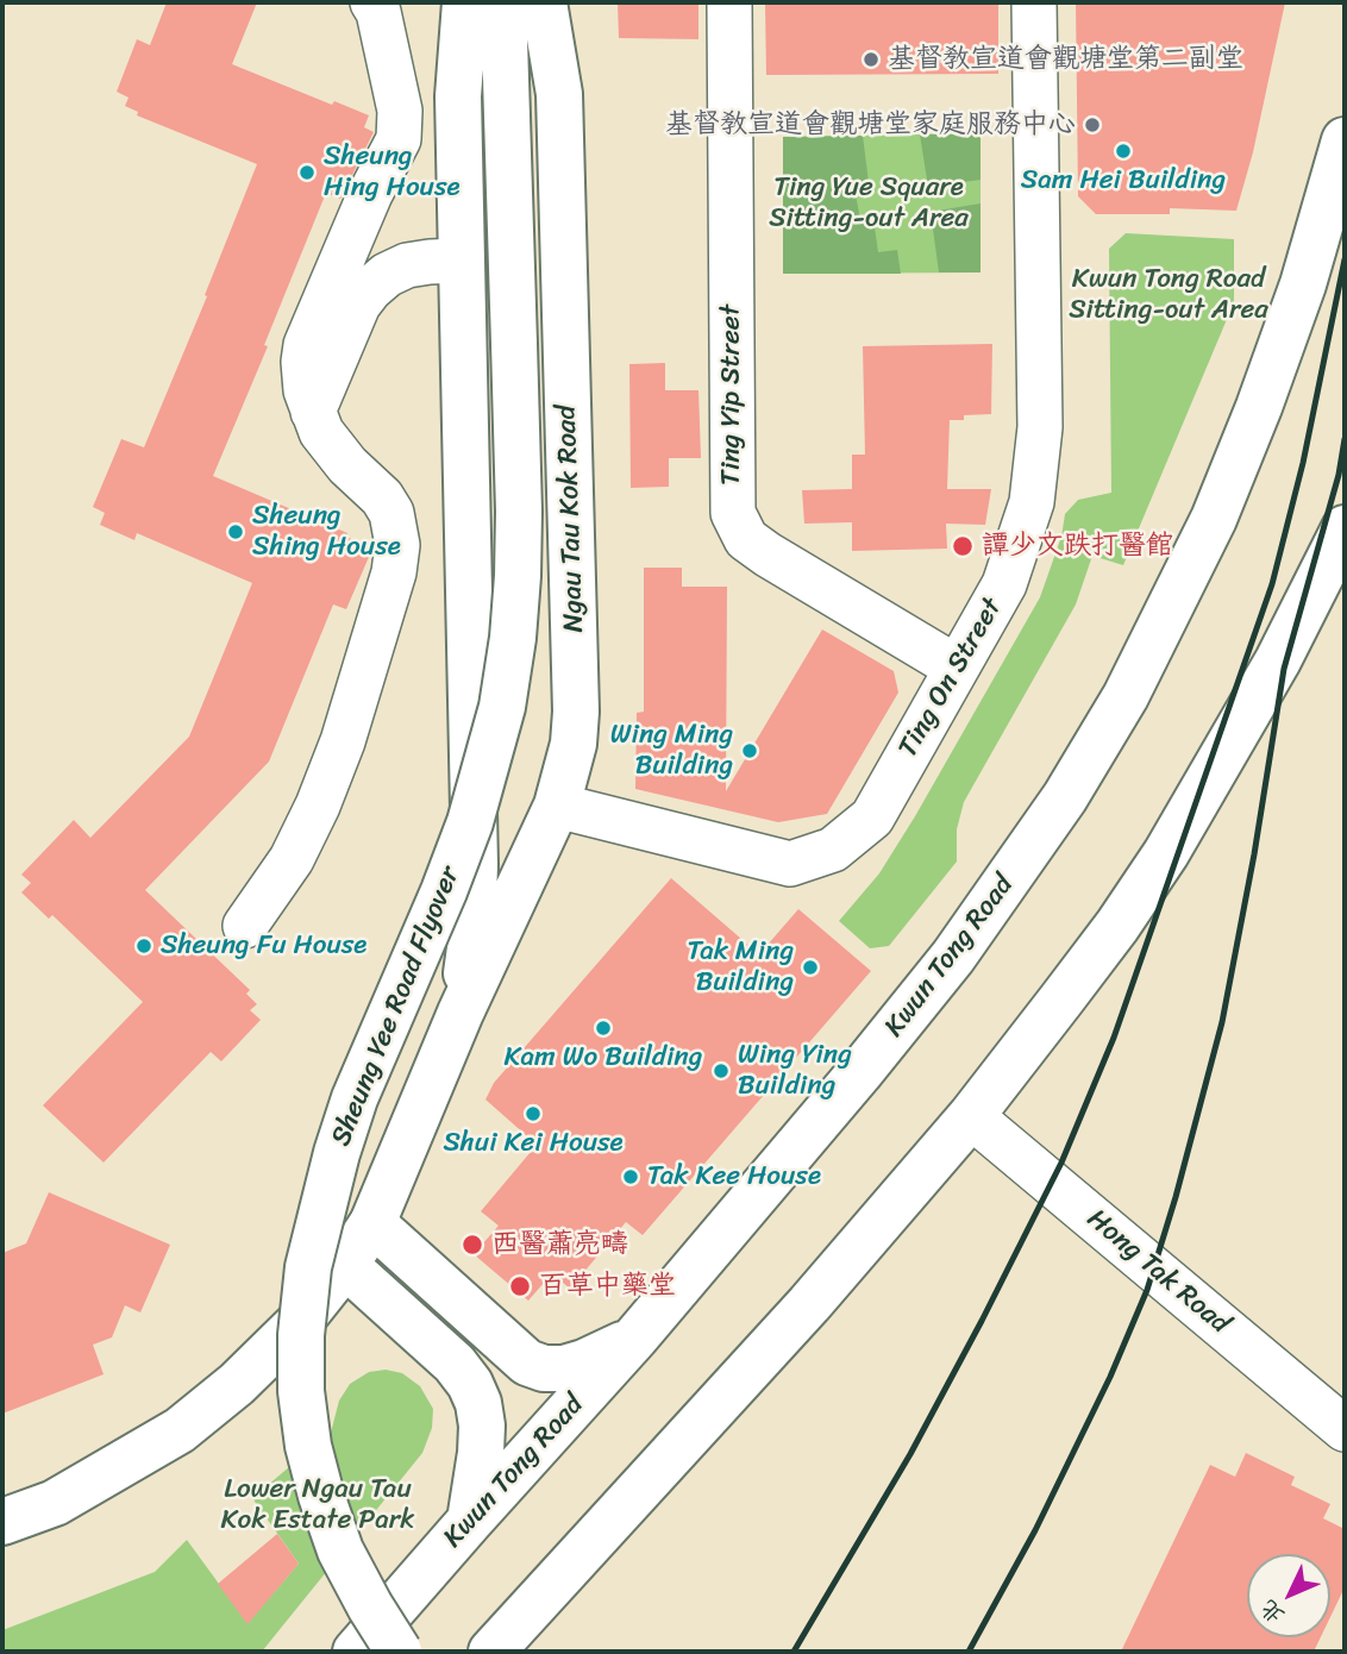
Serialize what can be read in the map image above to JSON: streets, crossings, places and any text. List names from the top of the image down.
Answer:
{
  "streets": {
    "main road": ["Ngau Tau Kok Road", "Kwun Tong Road", "Sheung Yee Road Flyover"],
    "street": ["Ting Yip Street", "Ting On Street", "Hong Tak Road"]
  },
  "crossings": [
    ["Ting Yip Street", "Ting On Street"],
    ["Ngau Tau Kok Road", "Ting On Street"]
  ],
  "parks": ["Ting Yue Square Sitting-out Area", "Kwun Tong Road Sitting-out Area", "Lower Ngau Tau Kok Estate Park"],
  "places": [
    "基督教宣道會觀塘堂第二副堂",
    "基督教宣道會觀塘堂家庭服務中心",
    "Sam Hei Building",
    "Sheung Hing House",
    "Sheung Shing House",
    "譚少文跌打醫館",
    "Wing Ming Building",
    "Sheung Fu House",
    "Tak Ming Building",
    "Kam Wo Building",
    "Wing Ying Building",
    "Shui Kei House",
    "Tak Kee House",
    "西醫蕭亮疇",
    "百草中藥堂"
  ],
  "north": "bottom left"
}
